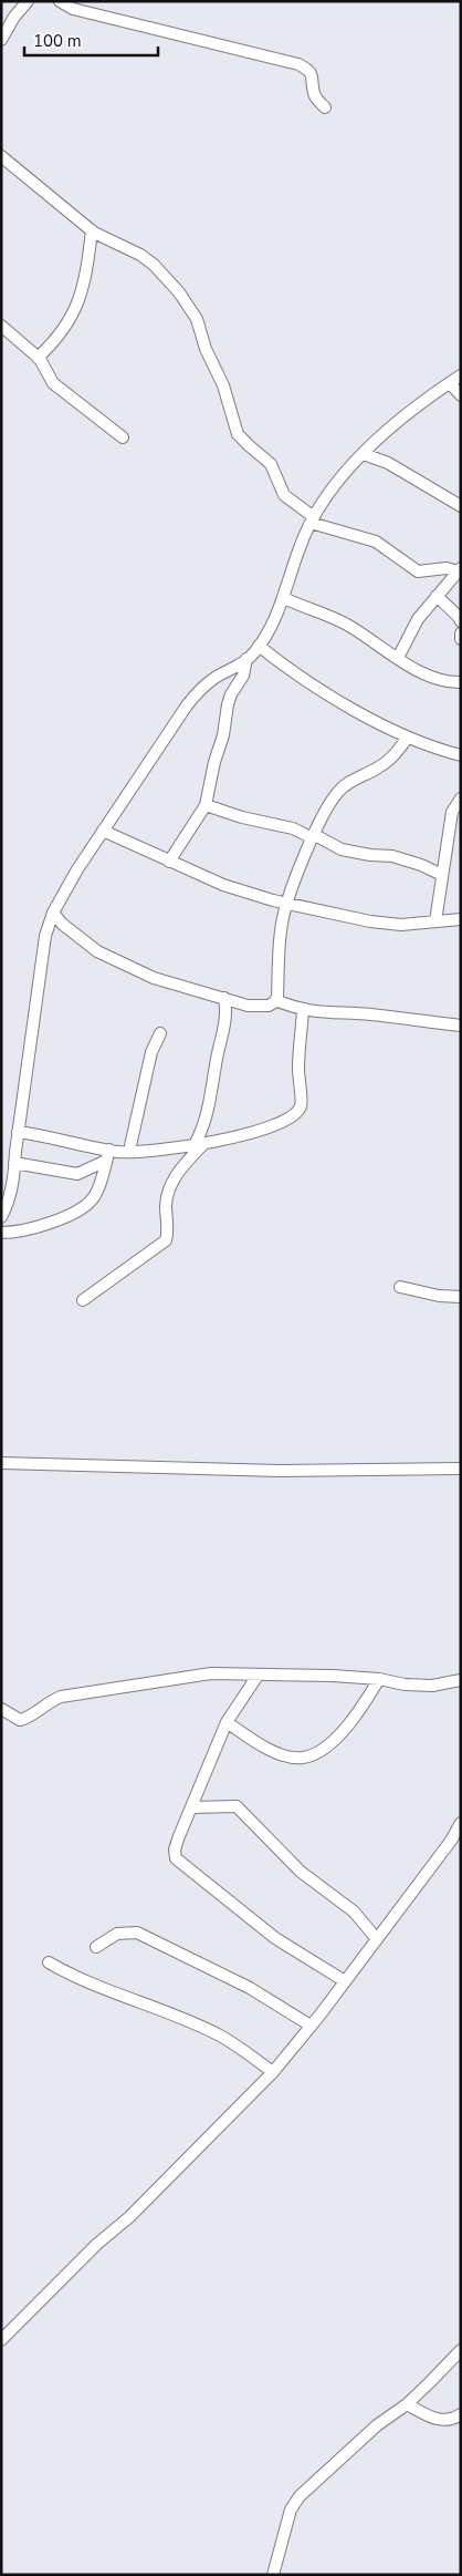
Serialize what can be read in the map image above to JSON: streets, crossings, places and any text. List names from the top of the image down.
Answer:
{
  "scale_bar": "100 m"
}
